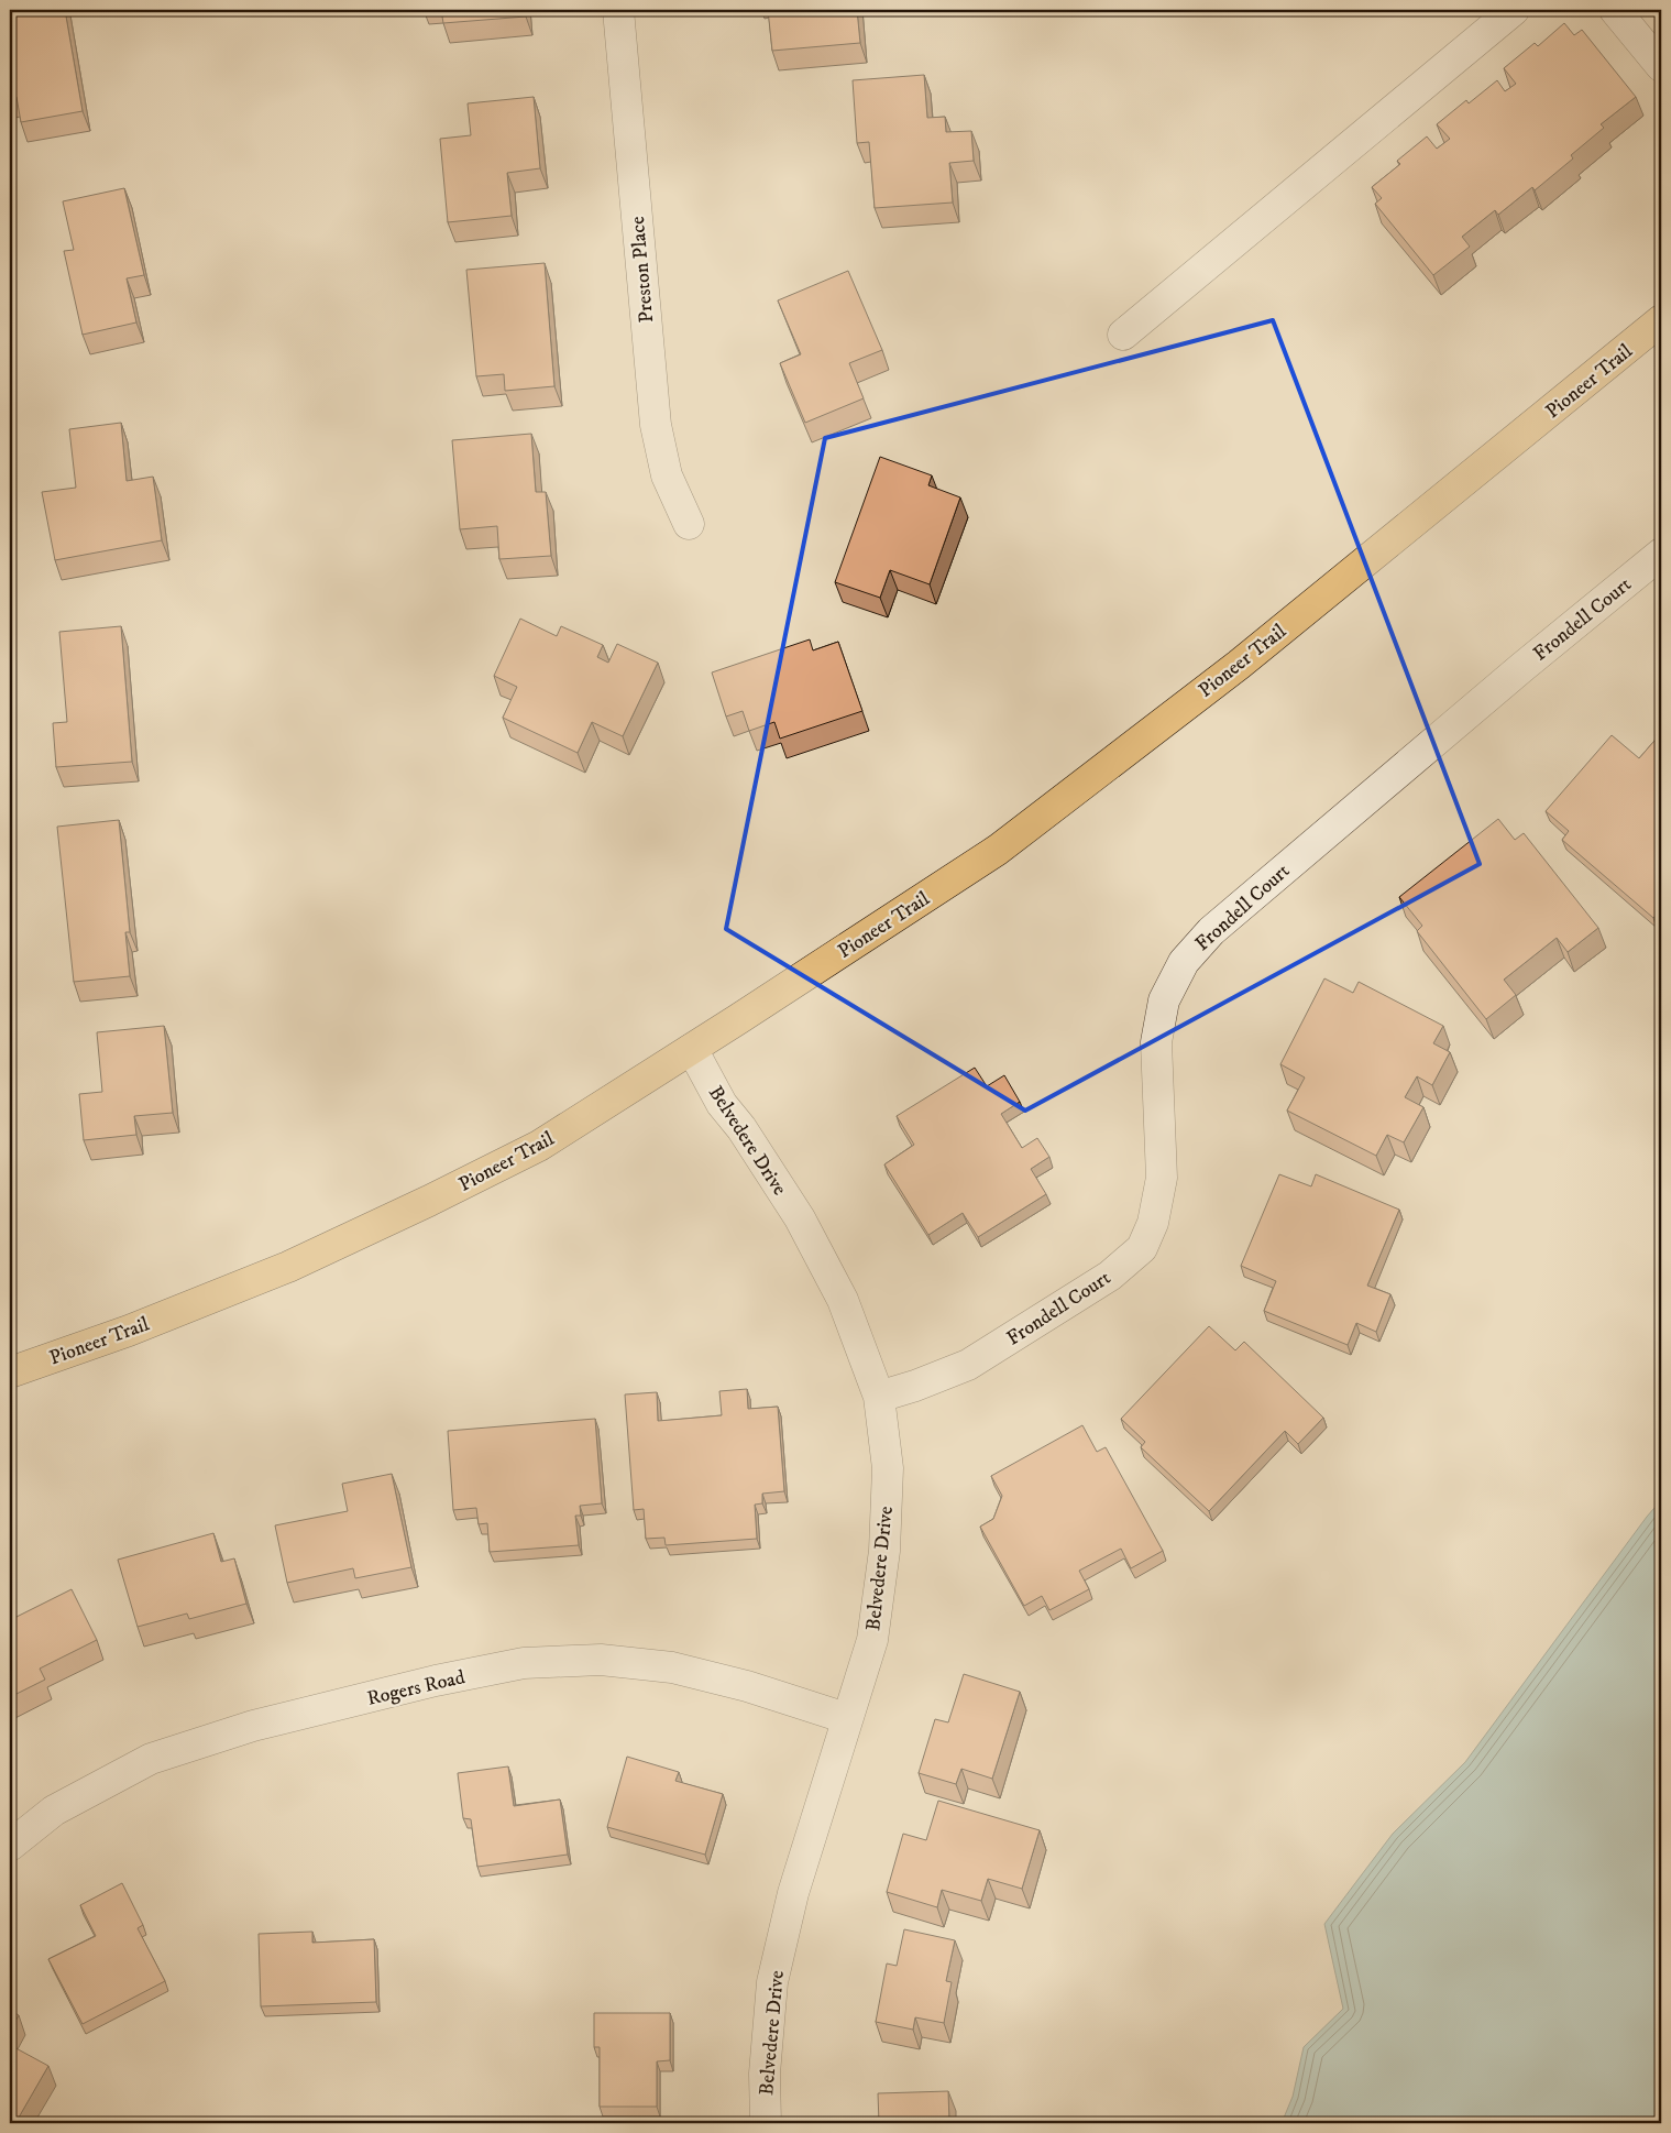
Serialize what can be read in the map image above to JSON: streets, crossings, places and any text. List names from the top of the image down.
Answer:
{
  "streets": {
    "main road": ["Pioneer Trail"],
    "street": [
      "Preston Place",
      "Frondell Court",
      "Belvedere Drive",
      "Rogers Road"
    ]
  },
  "crossings": [
    ["Pioneer Trail", "Belvedere Drive"],
    ["Frondell Court", "Belvedere Drive"],
    ["Belvedere Drive", "Rogers Road"]
  ]
}
